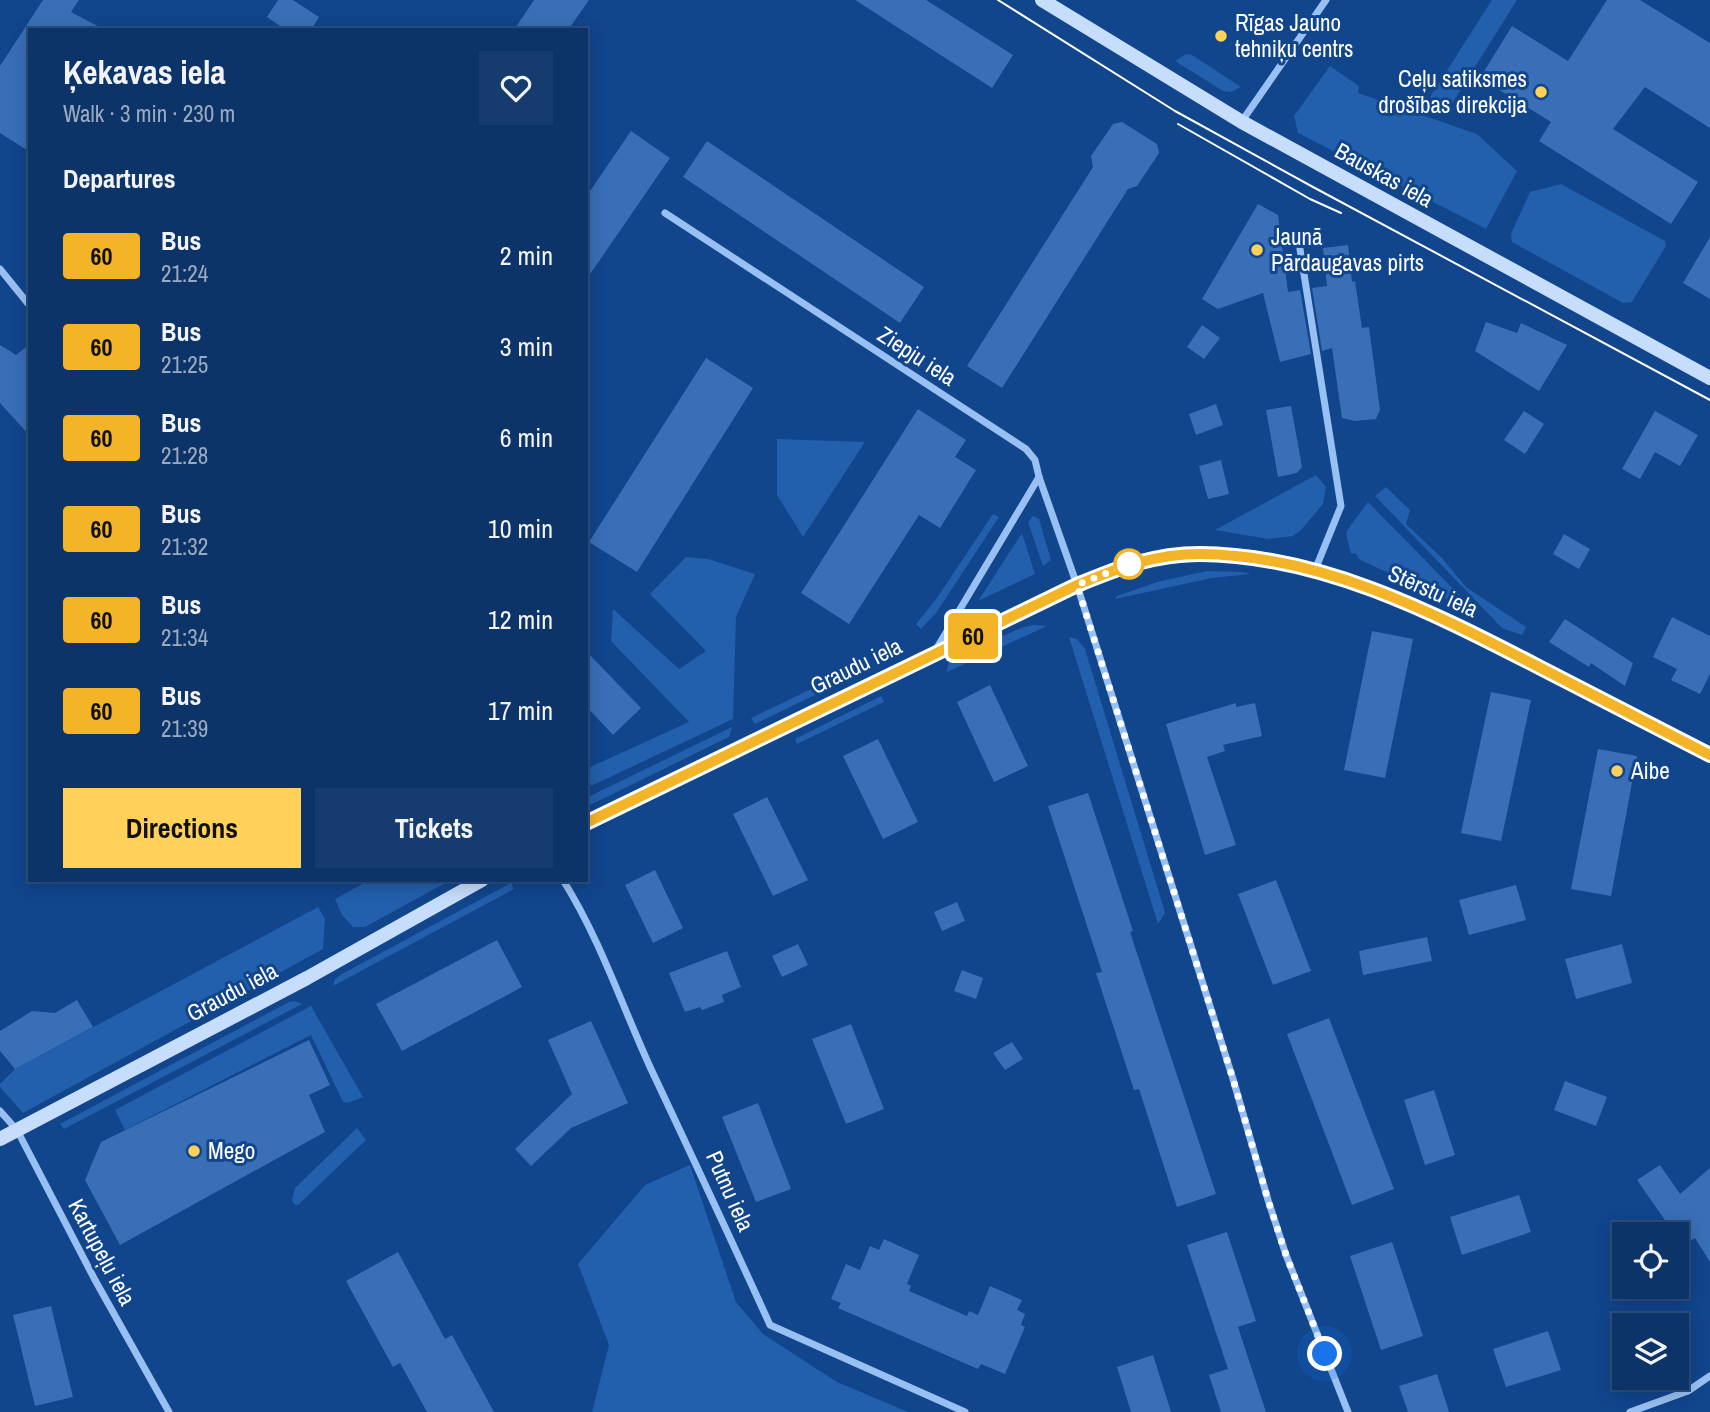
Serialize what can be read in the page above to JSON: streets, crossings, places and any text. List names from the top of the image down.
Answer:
{
  "streets": {
    "main road": ["Bauskas iela", "Stērstu iela", "Graudu iela"],
    "street": ["Ziepju iela", "Putnu iela", "Kartupeļu iela"]
  },
  "crossings": [
    ["Ziepju iela", "Graudu iela"],
    ["Stērstu iela", "Graudu iela"],
    ["Graudu iela", "Kartupeļu iela"]
  ],
  "places": [
    "Rīgas Jauno tehniķu centrs",
    "Ceļu satiksmes drošības direkcija",
    "Jaunā Pārdaugavas pirts",
    "Aibe",
    "Mego"
  ],
  "lines": ["bus line 60"],
  "page": {
    "on_map": "60",
    "heading": [
      ["Ķekavas iela", "Walk · 3 min · 230 m"],
      "Departures"
    ],
    "list": [
      {
        "mark": "60",
        "name": "Bus",
        "note": "21:24",
        "value": "2 min"
      },
      {
        "mark": "60",
        "name": "Bus",
        "note": "21:25",
        "value": "3 min"
      },
      {
        "mark": "60",
        "name": "Bus",
        "note": "21:28",
        "value": "6 min"
      },
      {
        "mark": "60",
        "name": "Bus",
        "note": "21:32",
        "value": "10 min"
      },
      {
        "mark": "60",
        "name": "Bus",
        "note": "21:34",
        "value": "12 min"
      },
      {
        "mark": "60",
        "name": "Bus",
        "note": "21:39",
        "value": "17 min"
      }
    ],
    "buttons": ["Directions", "Tickets"]
  }
}
